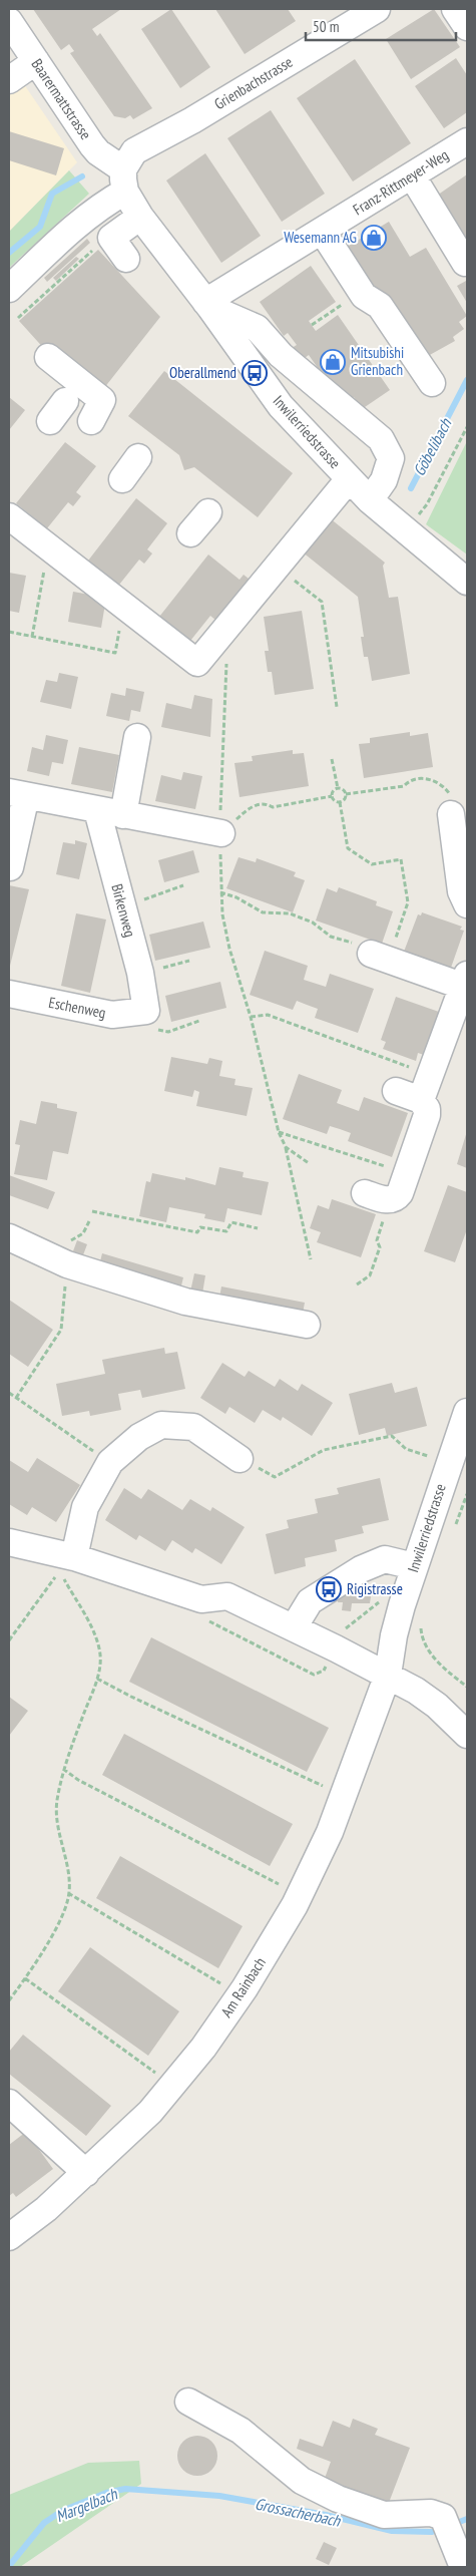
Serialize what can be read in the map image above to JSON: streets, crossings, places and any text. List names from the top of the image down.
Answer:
{
  "streets": {
    "street": [
      "Grienbachstrasse",
      "Baarermattstrasse",
      "Franz-Rittmeyer-Weg",
      "Inwilerriedstrasse",
      "Birkenweg",
      "Eschenweg",
      "Am Rainbach"
    ]
  },
  "crossings": [
    ["Grienbachstrasse", "Baarermattstrasse"],
    ["Grienbachstrasse", "Inwilerriedstrasse"],
    ["Baarermattstrasse", "Inwilerriedstrasse"],
    ["Franz-Rittmeyer-Weg", "Inwilerriedstrasse"],
    ["Inwilerriedstrasse", "Am Rainbach"],
    ["Birkenweg", "Eschenweg"]
  ],
  "water": ["Göbelibach", "Margelbach", "Grossacherbach"],
  "places": {
    "shop": ["Wesemann AG", "Mitsubishi Grienbach"],
    "bus stop": ["Oberallmend", "Rigistrasse"]
  },
  "scale_bar": "50 m"
}
